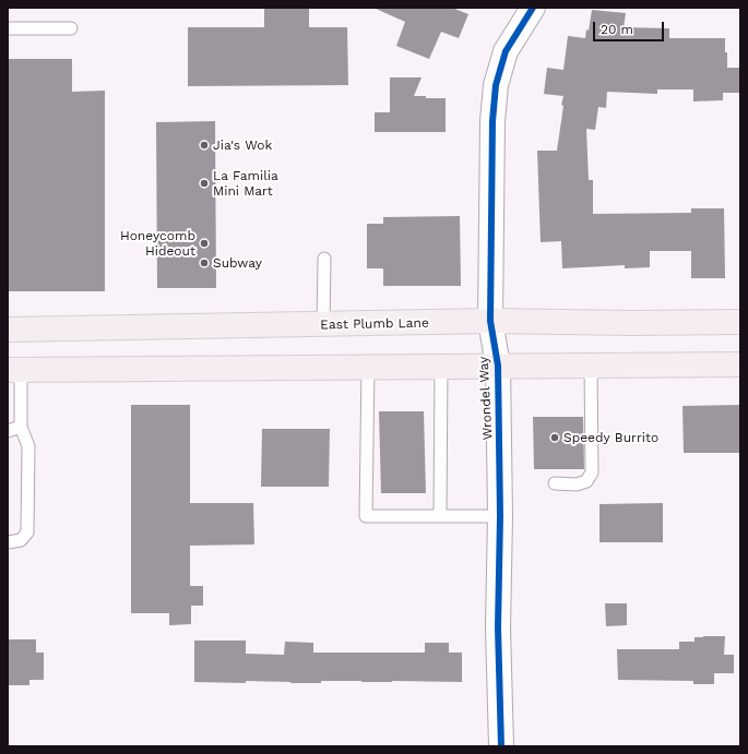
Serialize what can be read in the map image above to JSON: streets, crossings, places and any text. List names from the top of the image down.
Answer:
{
  "streets": {
    "main road": ["East Plumb Lane"],
    "street": ["Wrondel Way"]
  },
  "crossings": [
    ["East Plumb Lane", "Wrondel Way"]
  ],
  "places": [
    "Jia's Wok",
    "La Familia Mini Mart",
    "Honeycomb Hideout",
    "Subway",
    "Speedy Burrito"
  ],
  "scale_bar": "20 m"
}
